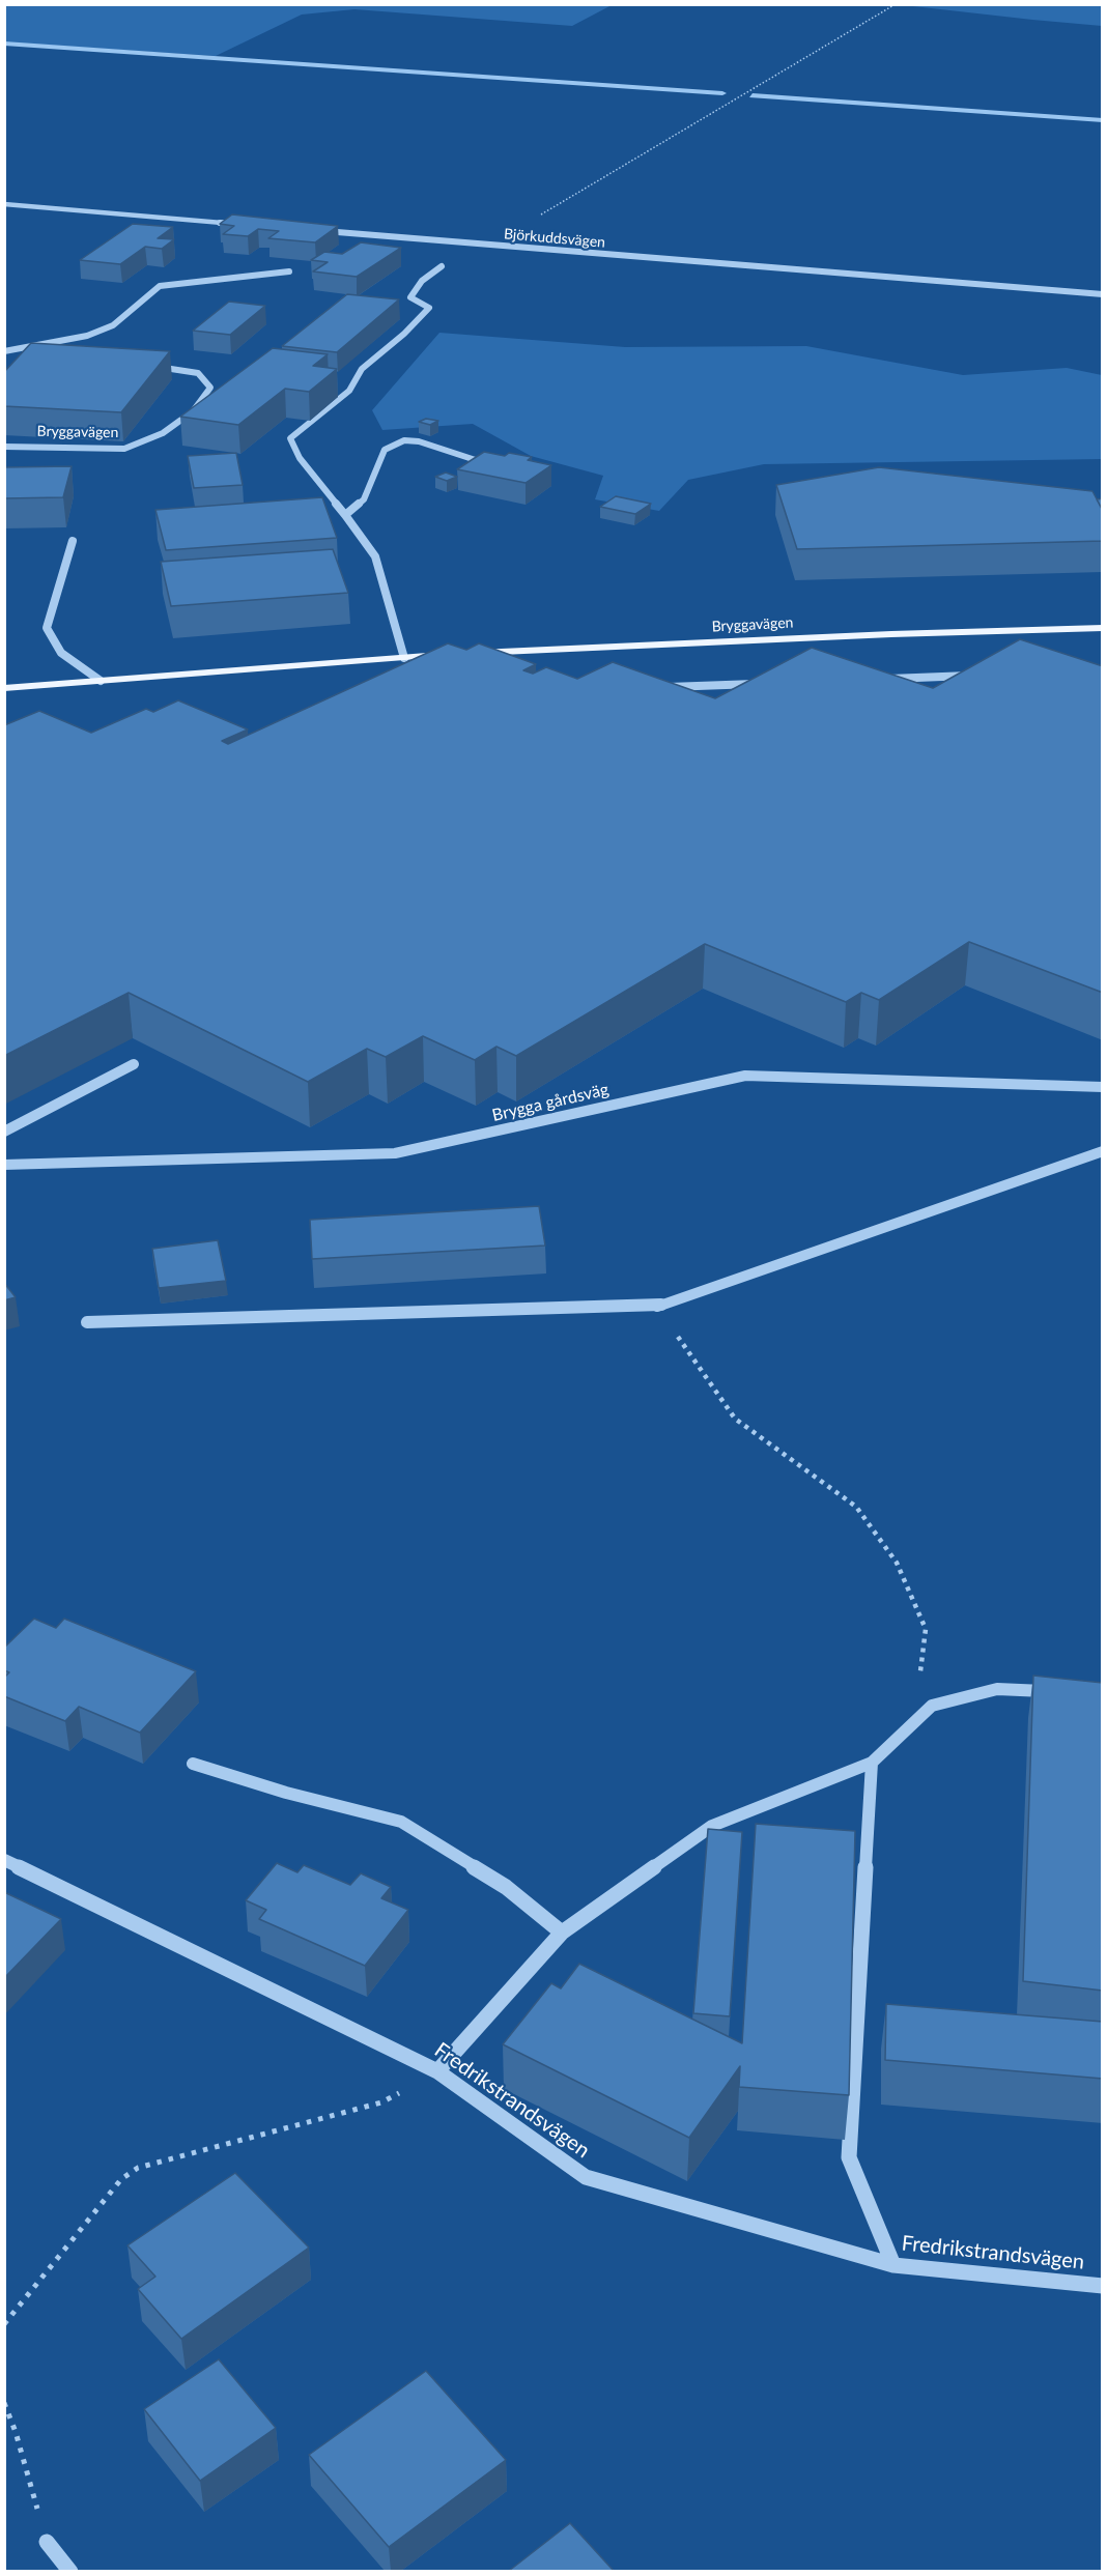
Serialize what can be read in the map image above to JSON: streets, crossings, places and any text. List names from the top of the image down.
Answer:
{
  "streets": {
    "main road": ["Bryggavägen"],
    "street": ["Björkuddsvägen", "Brygga gårdsväg", "Fredrikstrandsvägen"]
  }
}
